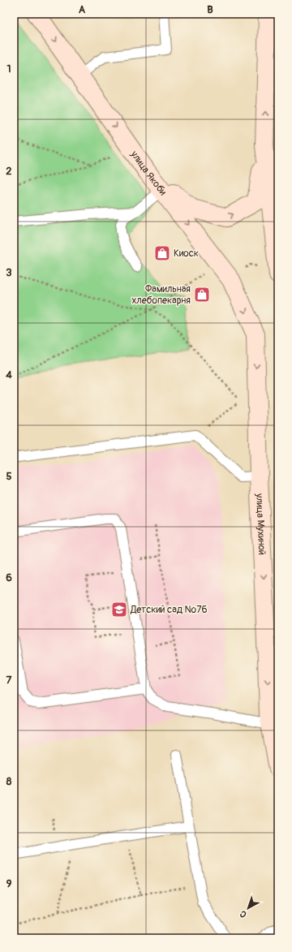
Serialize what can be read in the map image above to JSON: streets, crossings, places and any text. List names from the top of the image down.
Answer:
{
  "streets": {
    "main road": ["улица Якоби", "улица Мухиной"]
  },
  "crossings": [
    ["улица Якоби", "улица Мухиной"]
  ],
  "one_way": ["улица Якоби", "улица Мухиной"],
  "places": {
    "shop": ["Киоск", "Фамильная хлебопекарня"],
    "school or university": ["Детский сад №76"]
  },
  "north": "bottom left",
  "grid": {
    "columns": ["A", "B"],
    "rows": [
      "1",
      "2",
      "3",
      "4",
      "5",
      "6",
      "7",
      "8",
      "9"
    ]
  }
}
